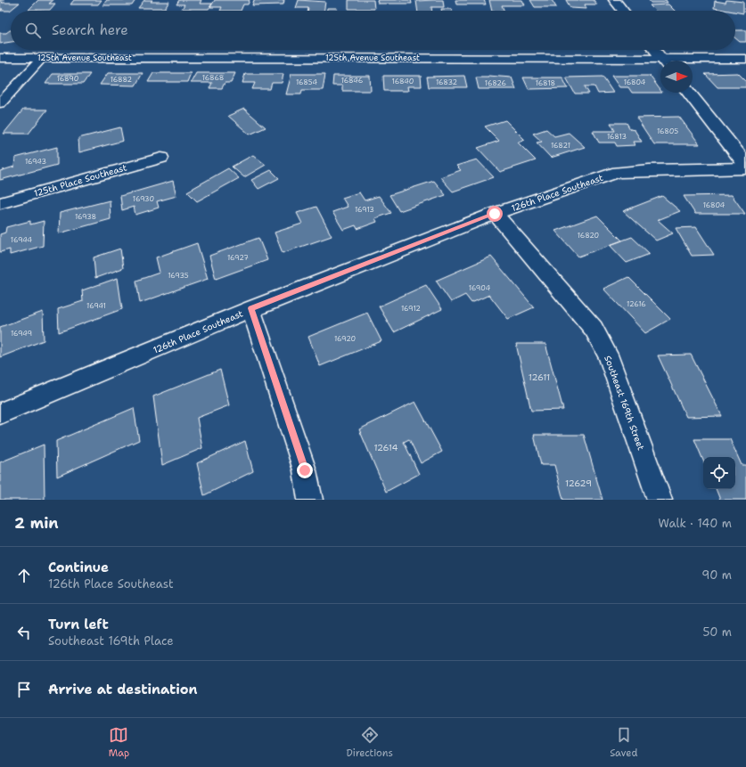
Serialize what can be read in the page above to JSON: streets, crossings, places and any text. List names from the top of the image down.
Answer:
{
  "streets": {
    "street": [
      "125th Avenue Southeast",
      "125th Place Southeast",
      "126th Place Southeast",
      "Southeast 169th Street"
    ]
  },
  "crossings": [
    ["126th Place Southeast", "Southeast 169th Street"]
  ],
  "house_numbers": [
    "16868",
    "16890",
    "16882",
    "16846",
    "16840",
    "16854",
    "16832",
    "16804",
    "16826",
    "16818",
    "16805",
    "16813",
    "16821",
    "16943",
    "16930",
    "16804",
    "16913",
    "16938",
    "16820",
    "16944",
    "16927",
    "16935",
    "16904",
    "12616",
    "16941",
    "16912",
    "16949",
    "16920",
    "12611",
    "12614",
    "12629"
  ],
  "north": "right",
  "page": {
    "search": "Search here",
    "heading": ["2 min", "Walk · 140 m"],
    "list": [
      ["Continue", "126th Place Southeast", "90 m"],
      ["Turn left", "Southeast 169th Place", "50 m"],
      "Arrive at destination"
    ],
    "nav": ["Map", "Directions", "Saved"]
  }
}
